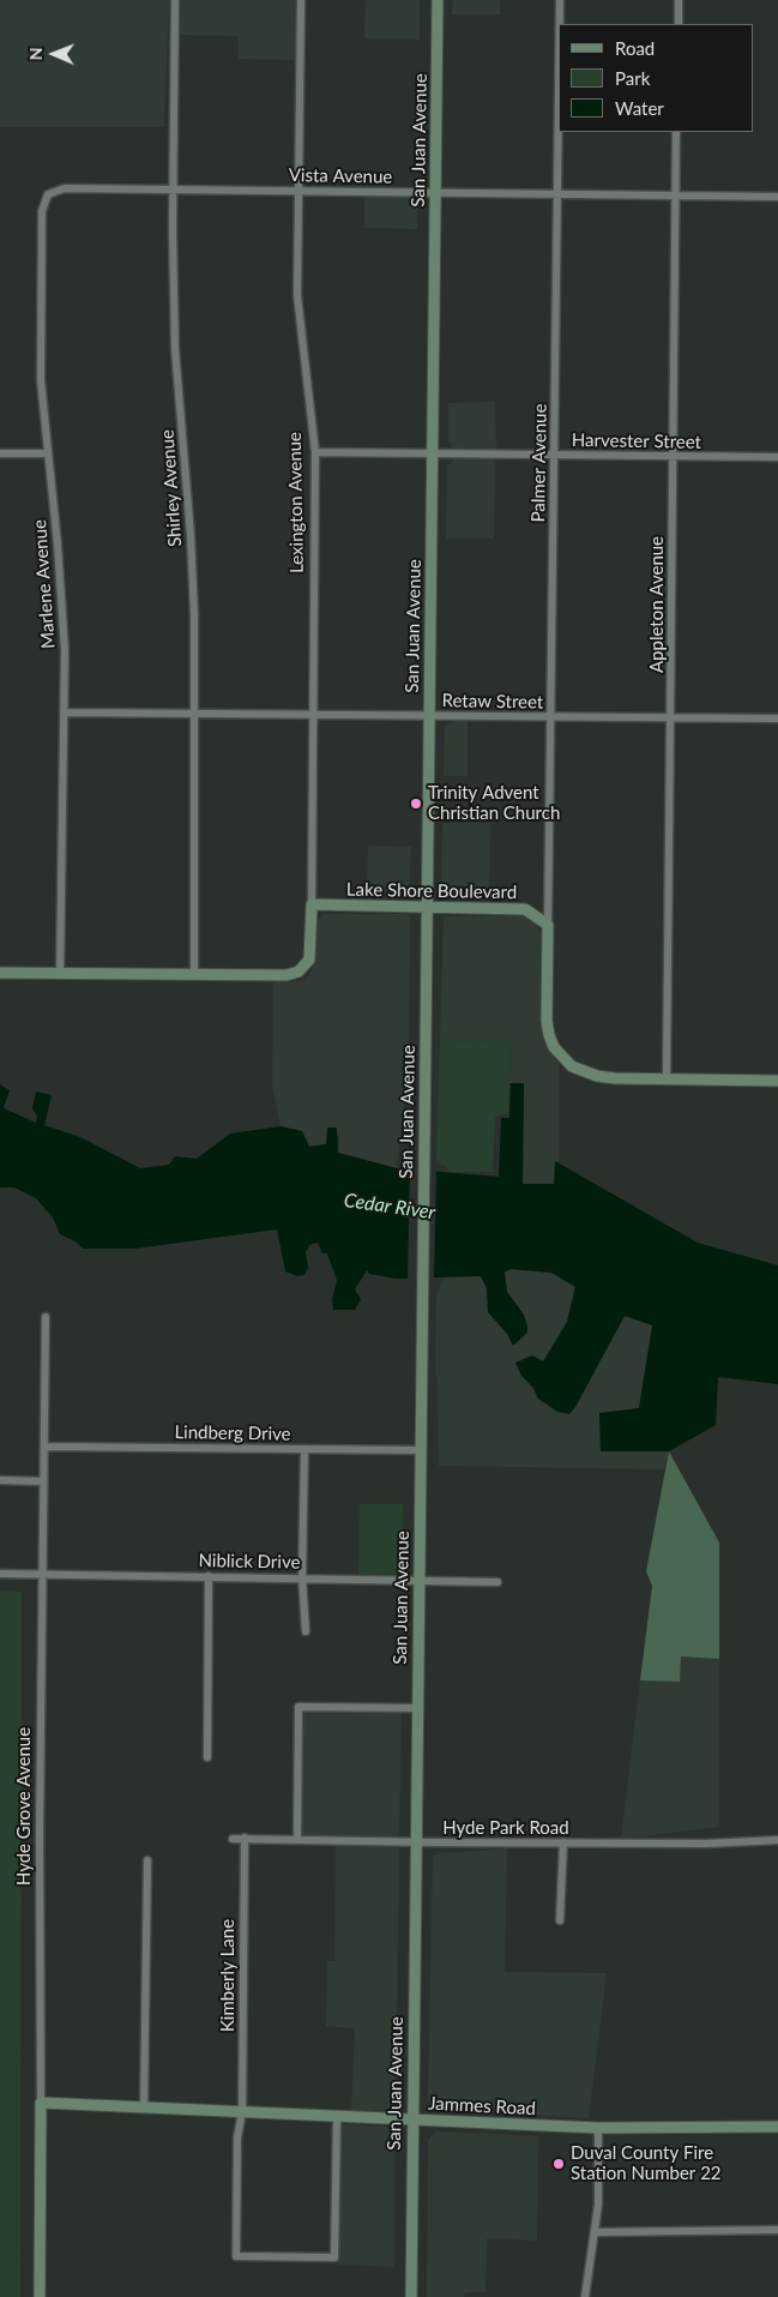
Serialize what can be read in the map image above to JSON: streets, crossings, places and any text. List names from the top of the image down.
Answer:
{
  "streets": {
    "main road": [
      "San Juan Avenue",
      "Lexington Avenue",
      "Lake Shore Boulevard",
      "Hyde Grove Avenue",
      "Jammes Road"
    ],
    "street": [
      "Vista Avenue",
      "Harvester Street",
      "Palmer Avenue",
      "Shirley Avenue",
      "Marlene Avenue",
      "Appleton Avenue",
      "Retaw Street",
      "Lindberg Drive",
      "Niblick Drive",
      "Hyde Park Road",
      "Kimberly Lane"
    ]
  },
  "crossings": [
    ["San Juan Avenue", "Vista Avenue"],
    ["San Juan Avenue", "Harvester Street"],
    ["San Juan Avenue", "Retaw Street"],
    ["San Juan Avenue", "Lake Shore Boulevard"],
    ["San Juan Avenue", "Lindberg Drive"],
    ["San Juan Avenue", "Niblick Drive"],
    ["San Juan Avenue", "Hyde Park Road"],
    ["San Juan Avenue", "Jammes Road"],
    ["Vista Avenue", "Palmer Avenue"],
    ["Vista Avenue", "Shirley Avenue"],
    ["Vista Avenue", "Lexington Avenue"],
    ["Vista Avenue", "Marlene Avenue"],
    ["Vista Avenue", "Appleton Avenue"],
    ["Harvester Street", "Palmer Avenue"],
    ["Harvester Street", "Lexington Avenue"],
    ["Harvester Street", "Appleton Avenue"],
    ["Palmer Avenue", "Retaw Street"],
    ["Palmer Avenue", "Lake Shore Boulevard"],
    ["Shirley Avenue", "Lexington Avenue"],
    ["Shirley Avenue", "Retaw Street"],
    ["Lexington Avenue", "Retaw Street"],
    ["Lexington Avenue", "Lake Shore Boulevard"],
    ["Marlene Avenue", "Retaw Street"],
    ["Appleton Avenue", "Retaw Street"],
    ["Lindberg Drive", "Hyde Grove Avenue"],
    ["Niblick Drive", "Hyde Grove Avenue"],
    ["Hyde Grove Avenue", "Jammes Road"],
    ["Hyde Park Road", "Kimberly Lane"],
    ["Kimberly Lane", "Jammes Road"]
  ],
  "water": ["Cedar River"],
  "places": ["Trinity Advent Christian Church", "Duval County Fire Station Number 22"],
  "legend": ["Road", "Park", "Water"],
  "north": "left"
}
